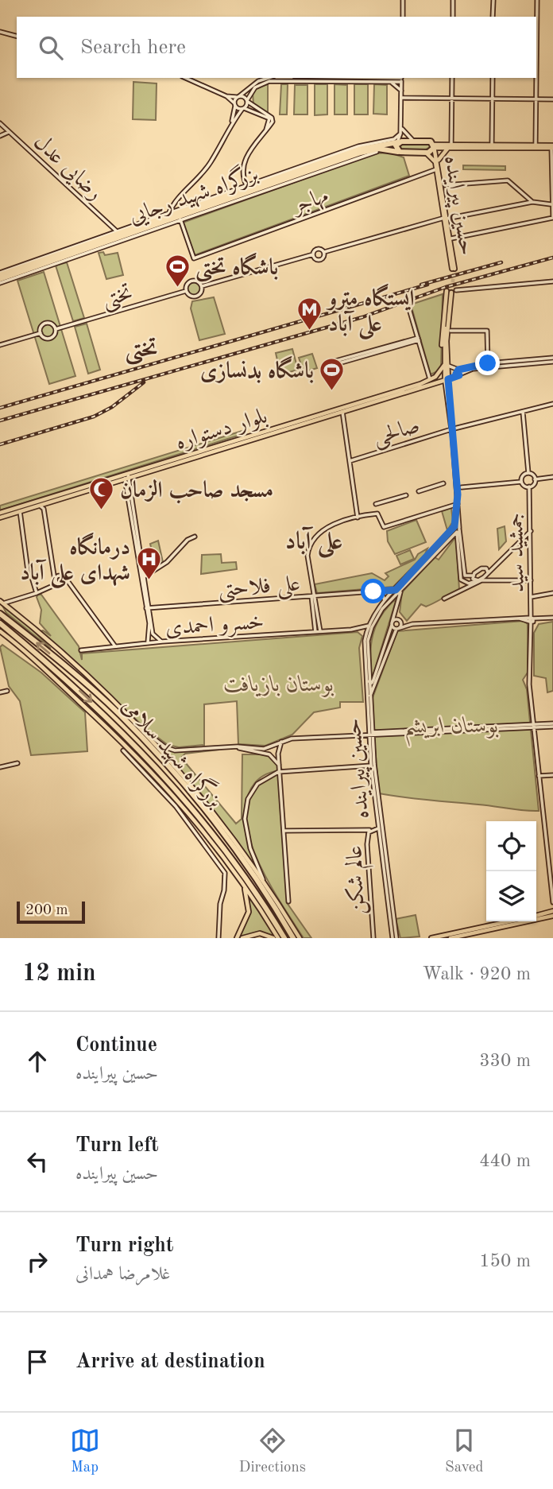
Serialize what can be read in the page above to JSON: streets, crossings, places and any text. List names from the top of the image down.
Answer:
{
  "streets": {
    "highway": ["بزرگراه شهید رجایی", "بزرگراه شهید سلامی"],
    "main road": ["حسین پیراینده", "بلوار دستواره"],
    "street": [
      "رضایی عدل",
      "مهاجر",
      "تختی",
      "صالحی",
      "جمشید سید",
      "علی فلاحتی",
      "خسرو احمدی",
      "عالم شکن"
    ]
  },
  "crossings": [
    ["بزرگراه شهید رجایی", "حسین پیراینده"],
    ["مهاجر", "حسین پیراینده"],
    ["حسین پیراینده", "علی فلاحتی"],
    ["حسین پیراینده", "خسرو احمدی"],
    ["حسین پیراینده", "عالم شکن"]
  ],
  "districts": ["تختی", "علی آباد"],
  "parks": ["بوستان بازیافت", "بوستان ابریشم"],
  "places": {
    "sports": ["باشگاه تختی", "باشگاه بدنسازی"],
    "metro station": ["ایستگاه مترو علی آباد"],
    "mosque": ["مسجد صاحب الزمان"],
    "hospital": ["درمانگاه شهدای علی آباد"]
  },
  "scale_bar": "200 m",
  "page": {
    "search": "Search here",
    "scale": "200 m",
    "heading": ["12 min", "Walk · 920 m"],
    "list": [
      ["Continue", "حسین پیراینده", "330 m"],
      ["Turn left", "حسین پیراینده", "440 m"],
      ["Turn right", "غلامرضا همدانی", "150 m"],
      "Arrive at destination"
    ],
    "nav": ["Map", "Directions", "Saved"]
  }
}
